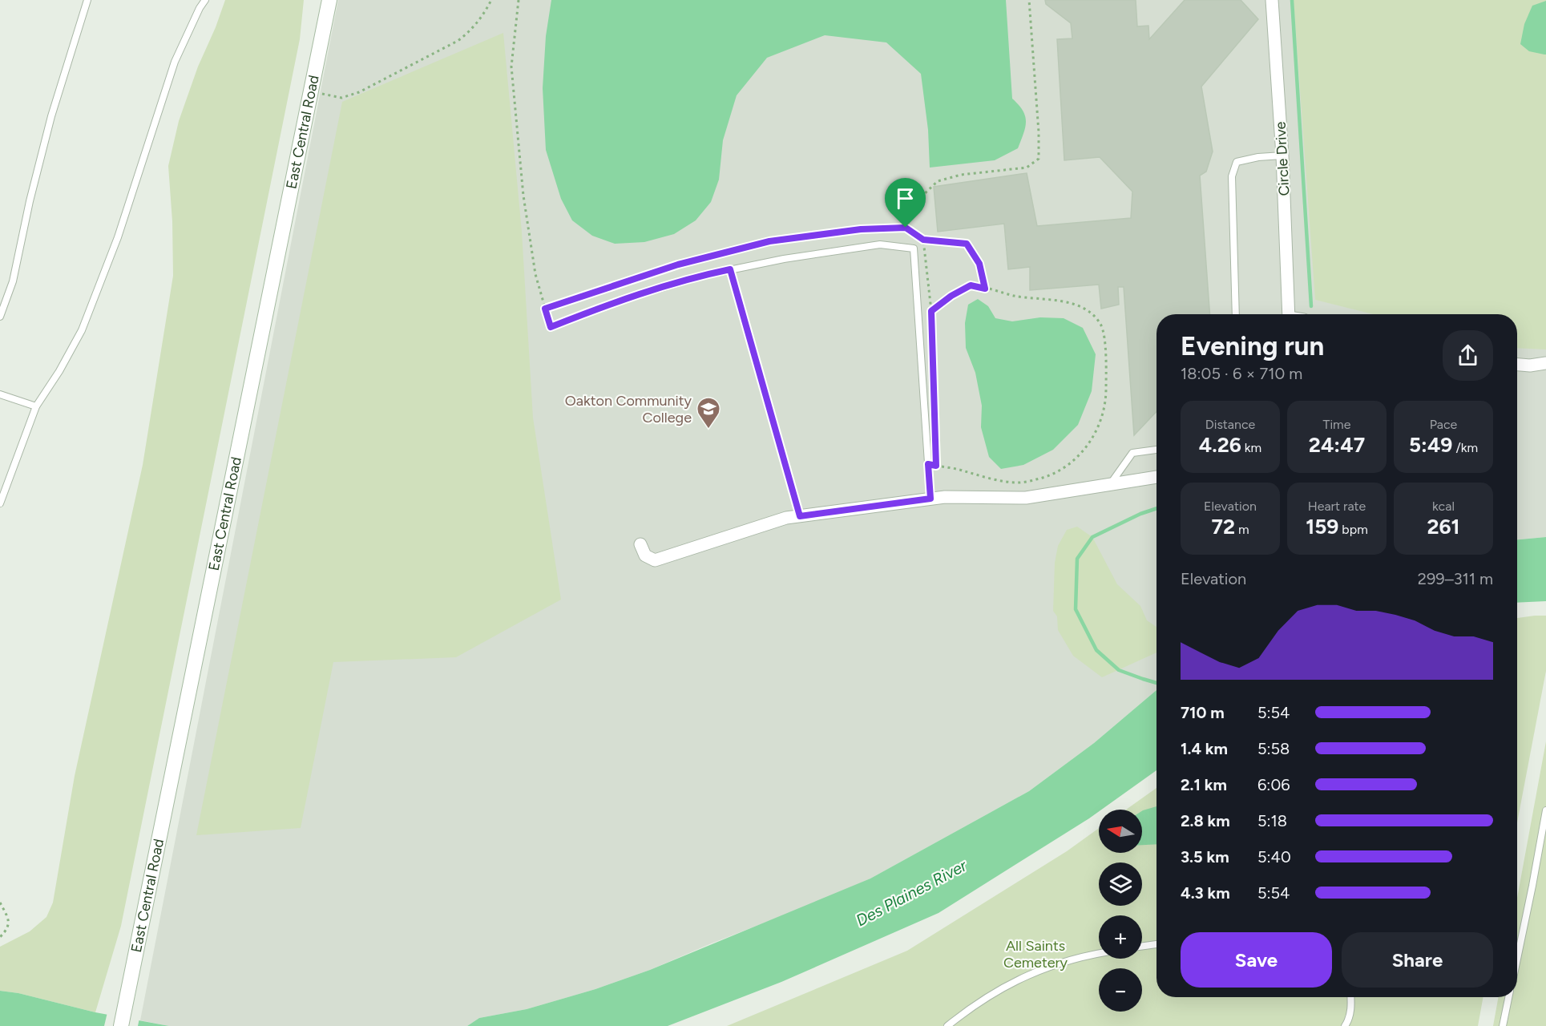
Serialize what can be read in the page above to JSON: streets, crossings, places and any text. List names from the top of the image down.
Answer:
{
  "streets": {
    "main road": ["East Central Road"],
    "street": ["Circle Drive"]
  },
  "water": ["Des Plaines River"],
  "parks": ["All Saints Cemetery"],
  "places": {
    "school or university": ["Oakton Community College"]
  },
  "north": "left",
  "page": {
    "heading": ["Evening run", "18:05 · 6 × 710 m"],
    "stats": [
      ["Distance", "4.26 km"],
      ["Time", "24:47"],
      ["Pace", "5:49 /km"],
      ["Elevation", "72 m"],
      ["Heart rate", "159 bpm"],
      ["kcal", "261"]
    ],
    "chart": ["Elevation", "299–311 m"],
    "list": [
      {
        "name": "710 m",
        "note": "5:54"
      },
      {
        "name": "1.4 km",
        "note": "5:58"
      },
      {
        "name": "2.1 km",
        "note": "6:06"
      },
      {
        "name": "2.8 km",
        "note": "5:18"
      },
      {
        "name": "3.5 km",
        "note": "5:40"
      },
      {
        "name": "4.3 km",
        "note": "5:54"
      }
    ],
    "map_buttons": ["+", "−"],
    "buttons": ["Save", "Share"]
  }
}
